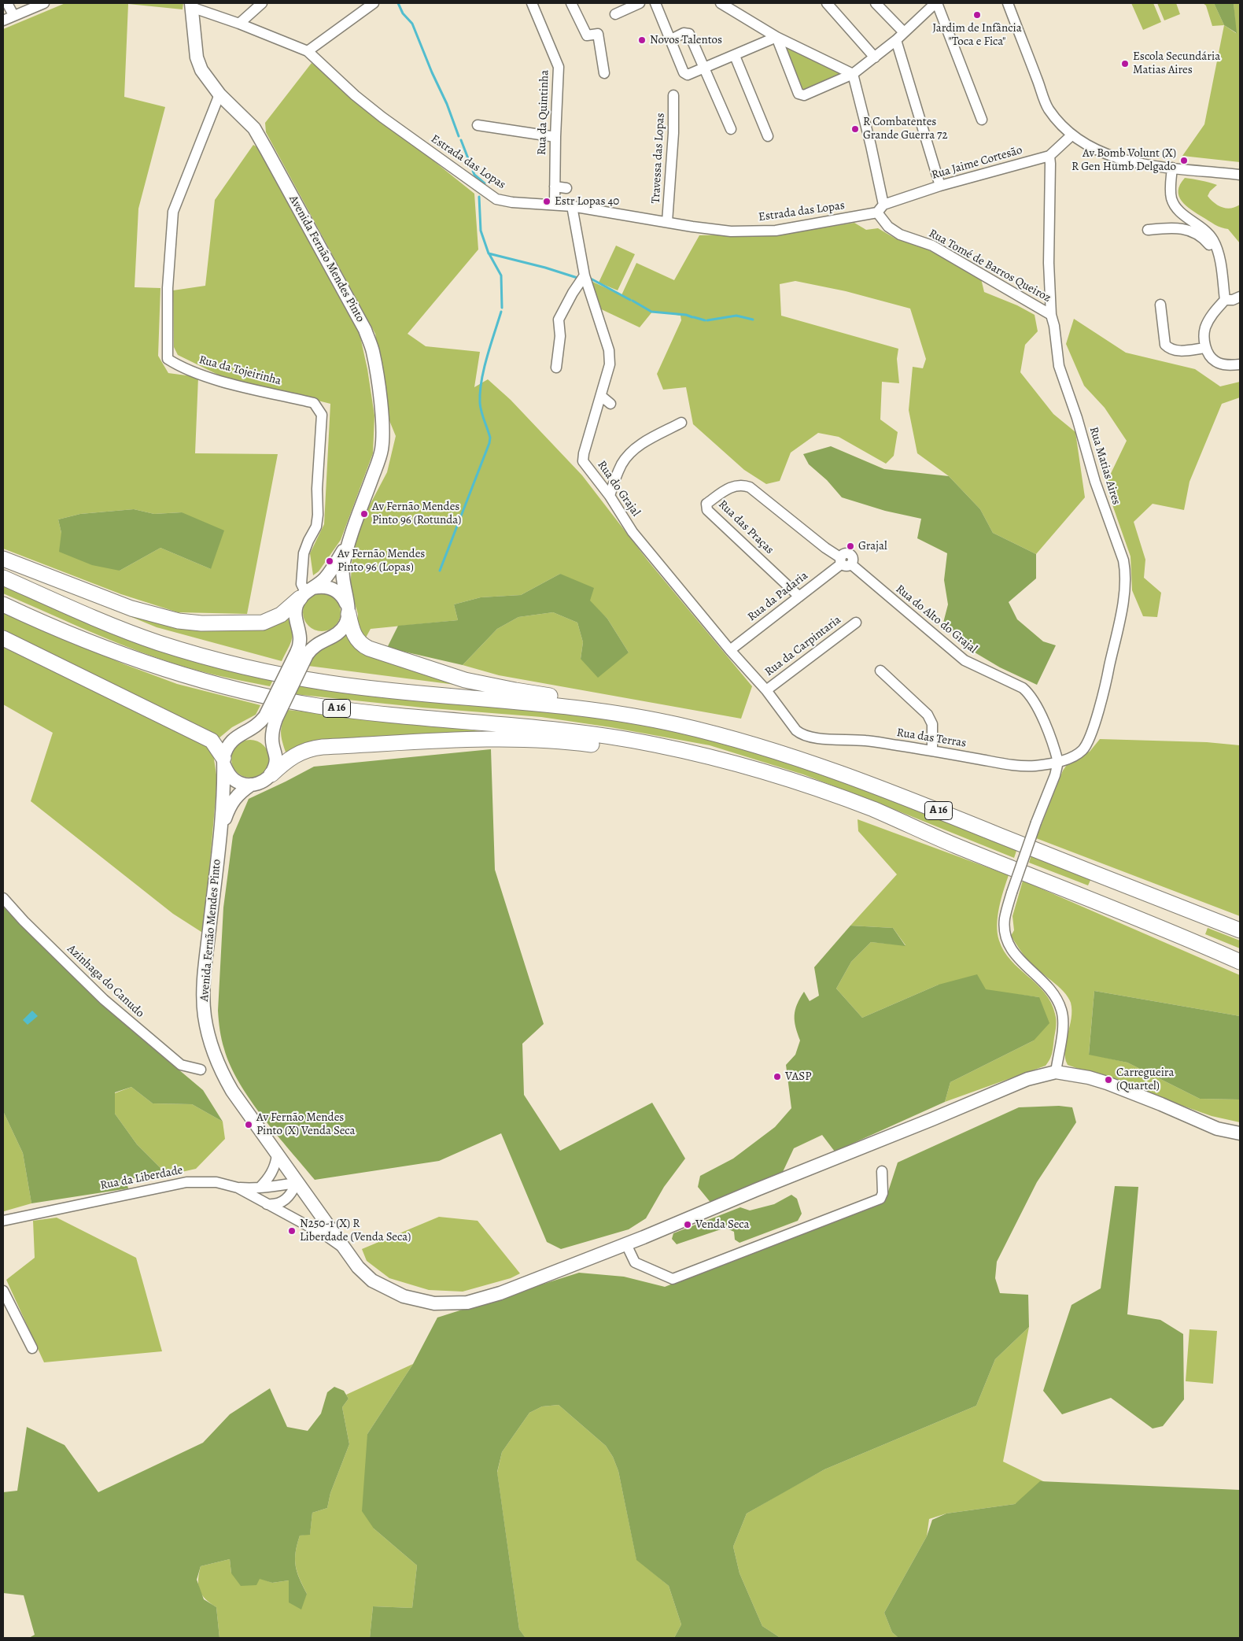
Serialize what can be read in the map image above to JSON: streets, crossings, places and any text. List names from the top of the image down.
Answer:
{
  "streets": {
    "highway": ["A 16"],
    "main road": ["Avenida Fernão Mendes Pinto"],
    "street": [
      "Rua da Quintinha",
      "Travessa das Lopas",
      "Estrada das Lopas",
      "Rua Jaime Cortesão",
      "Rua Tomé de Barros Queiroz",
      "Rua da Tojeirinha",
      "Rua Matias Aires",
      "Rua do Grajal",
      "Rua das Praças",
      "Rua da Padaria",
      "Rua do Alto do Grajal",
      "Rua da Carpintaria",
      "Rua das Terras",
      "Azinhaga do Canudo",
      "Rua da Liberdade"
    ]
  },
  "crossings": [
    ["Rua da Quintinha", "Estrada das Lopas"],
    ["Travessa das Lopas", "Estrada das Lopas"],
    ["Estrada das Lopas", "Rua Jaime Cortesão"],
    ["Estrada das Lopas", "Avenida Fernão Mendes Pinto"],
    ["Estrada das Lopas", "Rua Tomé de Barros Queiroz"],
    ["Estrada das Lopas", "Rua do Grajal"],
    ["Rua Jaime Cortesão", "Rua Tomé de Barros Queiroz"],
    ["Rua Jaime Cortesão", "Rua Matias Aires"],
    ["Avenida Fernão Mendes Pinto", "Rua da Tojeirinha"],
    ["Avenida Fernão Mendes Pinto", "A 16"],
    ["Avenida Fernão Mendes Pinto", "Rua da Liberdade"],
    ["Rua Tomé de Barros Queiroz", "Rua Matias Aires"],
    ["Rua da Tojeirinha", "A 16"],
    ["Rua Matias Aires", "Rua do Alto do Grajal"],
    ["Rua Matias Aires", "Rua das Terras"],
    ["Rua do Grajal", "Rua da Padaria"],
    ["Rua do Grajal", "Rua da Carpintaria"],
    ["Rua do Grajal", "Rua das Terras"],
    ["Rua das Praças", "Rua da Padaria"],
    ["Rua das Praças", "Rua do Alto do Grajal"],
    ["Rua da Padaria", "Rua do Alto do Grajal"],
    ["Rua do Alto do Grajal", "Rua das Terras"]
  ],
  "places": [
    "Jardim de Infância \"Toca e Fica\"",
    "Novos Talentos",
    "Escola Secundária Matias Aires",
    "R Combatentes Grande Guerra 72",
    "Av Bomb Volunt (X) R Gen Humb Delgado",
    "Estr Lopas 40",
    "Av Fernão Mendes Pinto 96 (Rotunda)",
    "Grajal",
    "Av Fernão Mendes Pinto 96 (Lopas)",
    "VASP",
    "Carregueira (Quartel)",
    "Av Fernão Mendes Pinto (X) Venda Seca",
    "Venda Seca",
    "N250-1 (X) R Liberdade (Venda Seca)"
  ]
}
